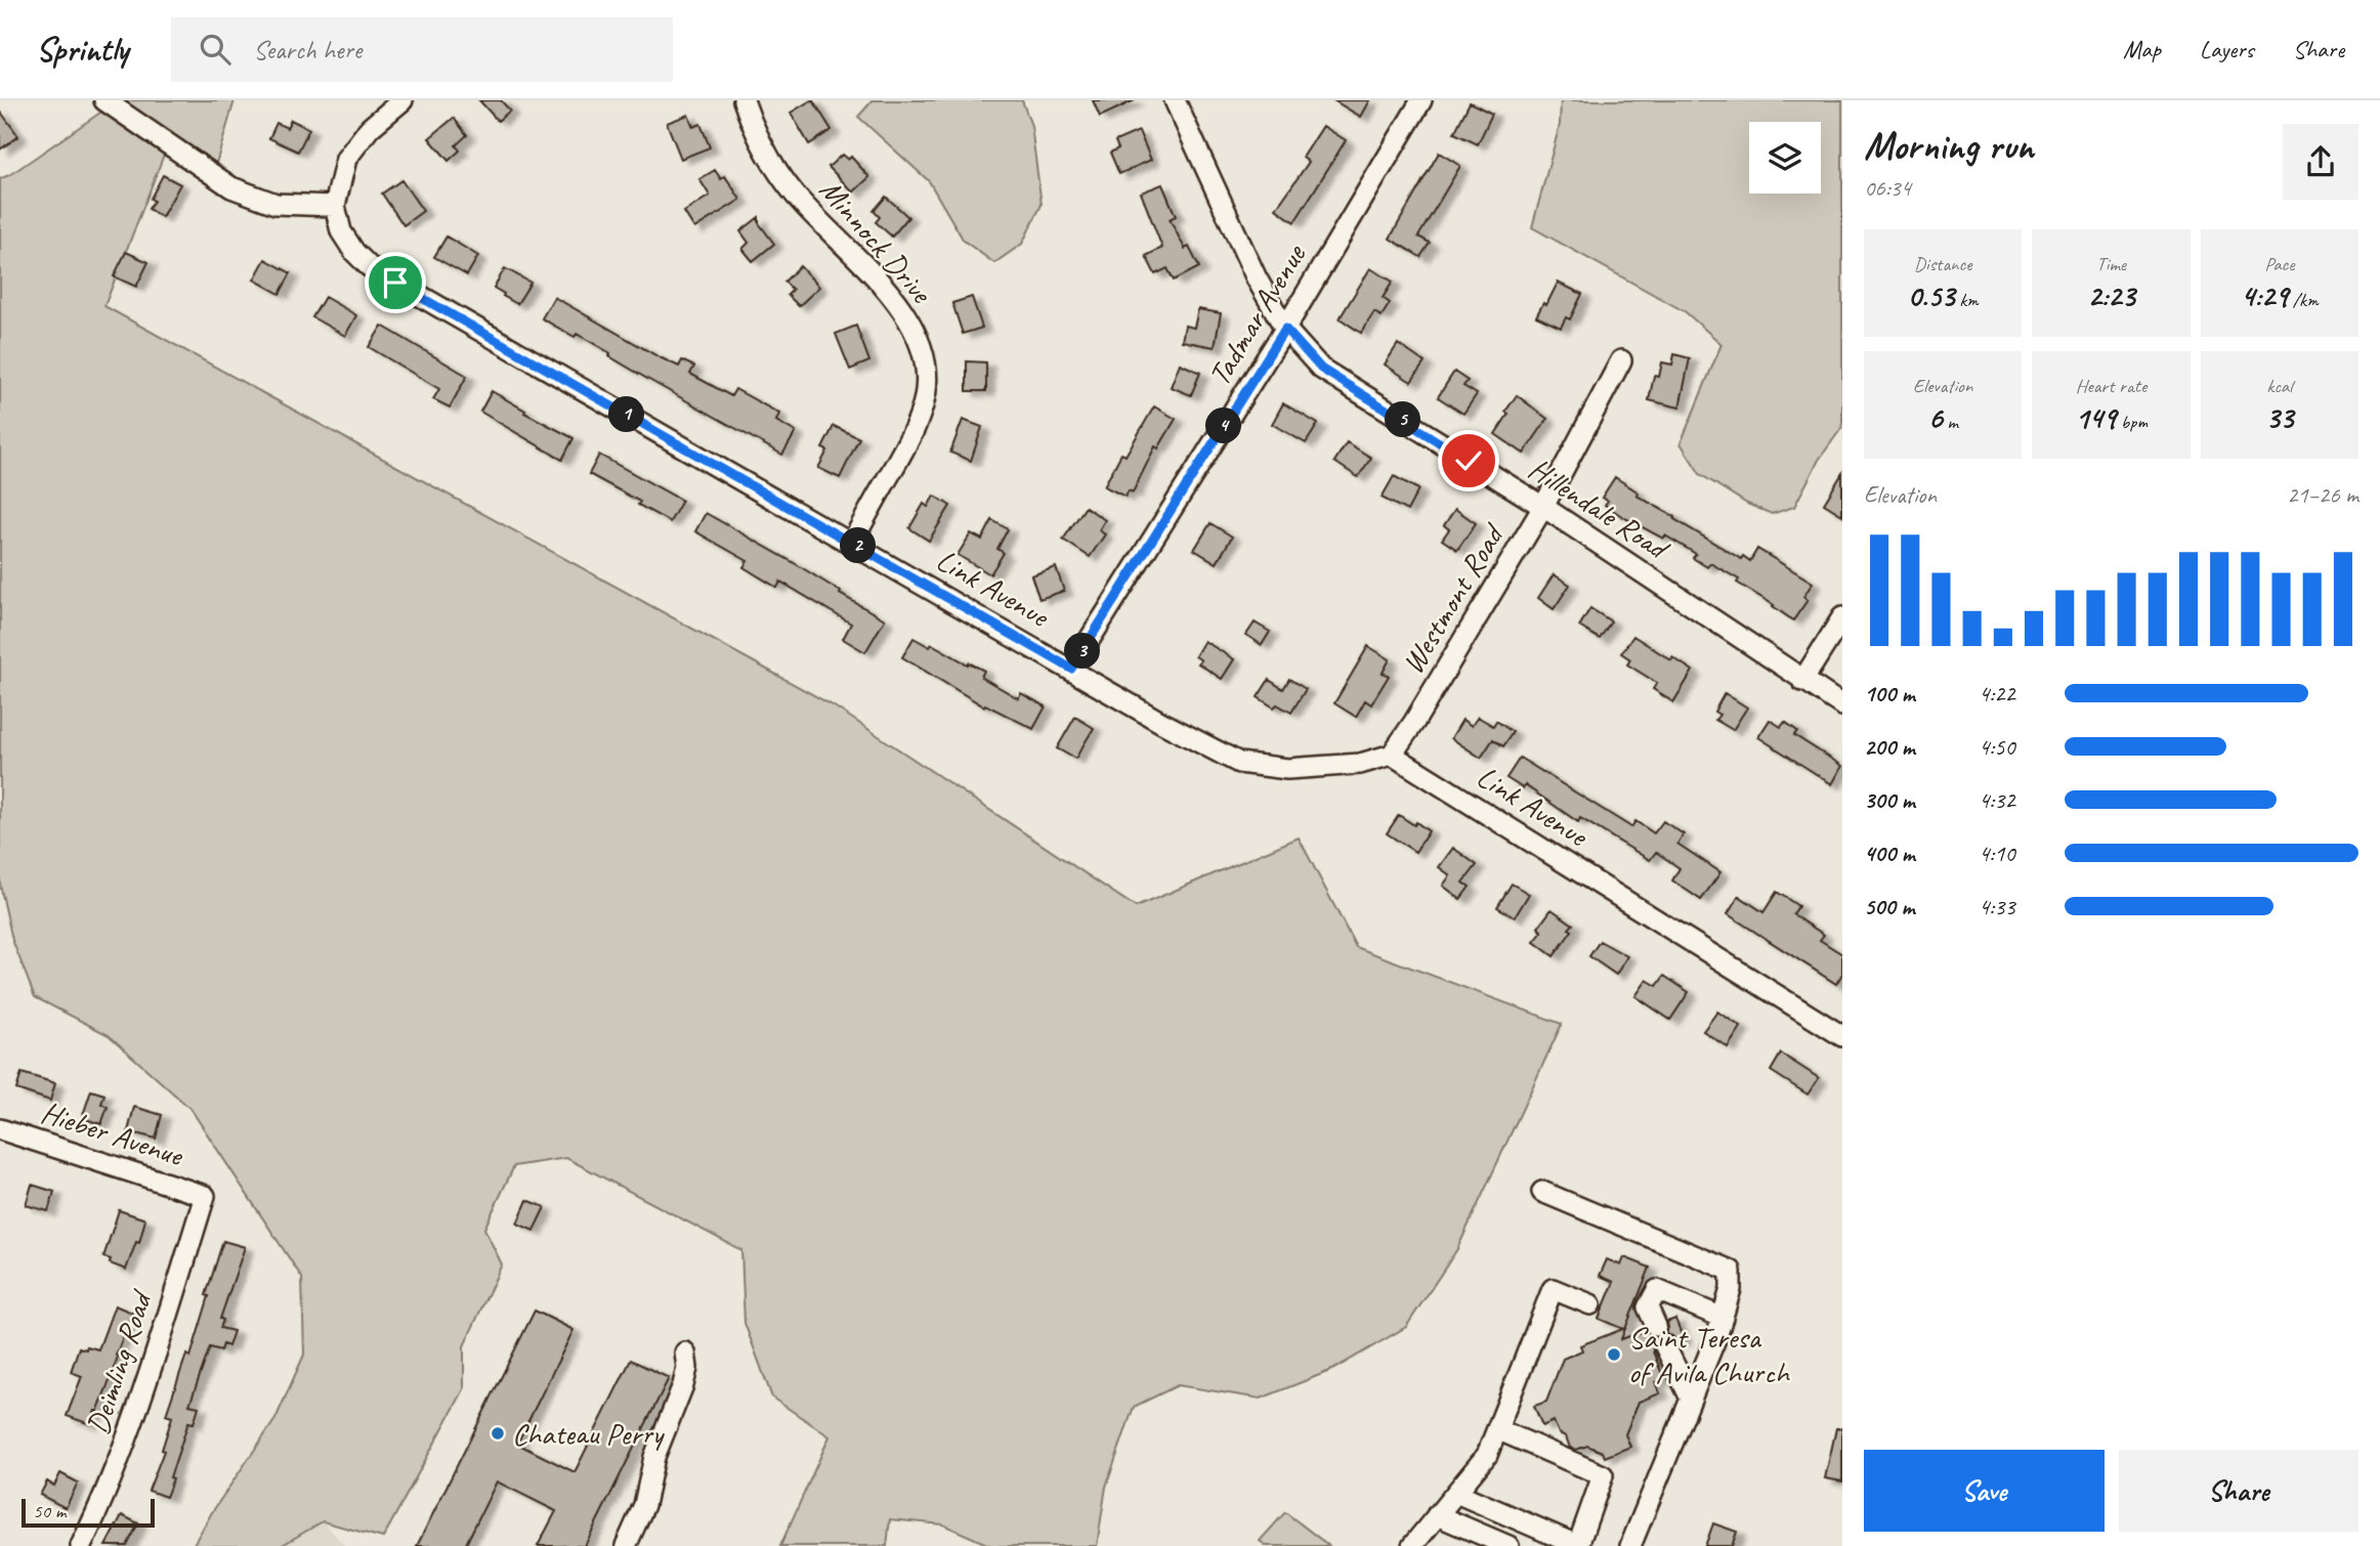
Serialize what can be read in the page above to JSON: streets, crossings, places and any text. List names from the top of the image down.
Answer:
{
  "streets": {
    "street": [
      "Minnock Drive",
      "Tadmar Avenue",
      "Hillendale Road",
      "Link Avenue",
      "Westmont Road",
      "Hieber Avenue",
      "Deimling Road"
    ]
  },
  "crossings": [
    ["Minnock Drive", "Link Avenue"],
    ["Tadmar Avenue", "Hillendale Road"],
    ["Tadmar Avenue", "Link Avenue"],
    ["Hillendale Road", "Westmont Road"],
    ["Link Avenue", "Westmont Road"],
    ["Hieber Avenue", "Deimling Road"]
  ],
  "places": ["Saint Teresa of Avila Church", "Chateau Perry"],
  "scale_bar": "50 m",
  "page": {
    "header": "Sprintly",
    "search": "Search here",
    "nav": ["Map", "Layers", "Share"],
    "heading": ["Morning run", "06:34"],
    "stats": [
      ["Distance", "0.53 km"],
      ["Time", "2:23"],
      ["Pace", "4:29 /km"],
      ["Elevation", "6 m"],
      ["Heart rate", "149 bpm"],
      ["kcal", "33"]
    ],
    "pins": [
      "1",
      "5",
      "4",
      "2",
      "3"
    ],
    "chart": ["Elevation", "21–26 m"],
    "list": [
      {
        "name": "100 m",
        "note": "4:22"
      },
      {
        "name": "200 m",
        "note": "4:50"
      },
      {
        "name": "300 m",
        "note": "4:32"
      },
      {
        "name": "400 m",
        "note": "4:10"
      },
      {
        "name": "500 m",
        "note": "4:33"
      }
    ],
    "buttons": ["Save", "Share"],
    "scale": "50 m"
  }
}
